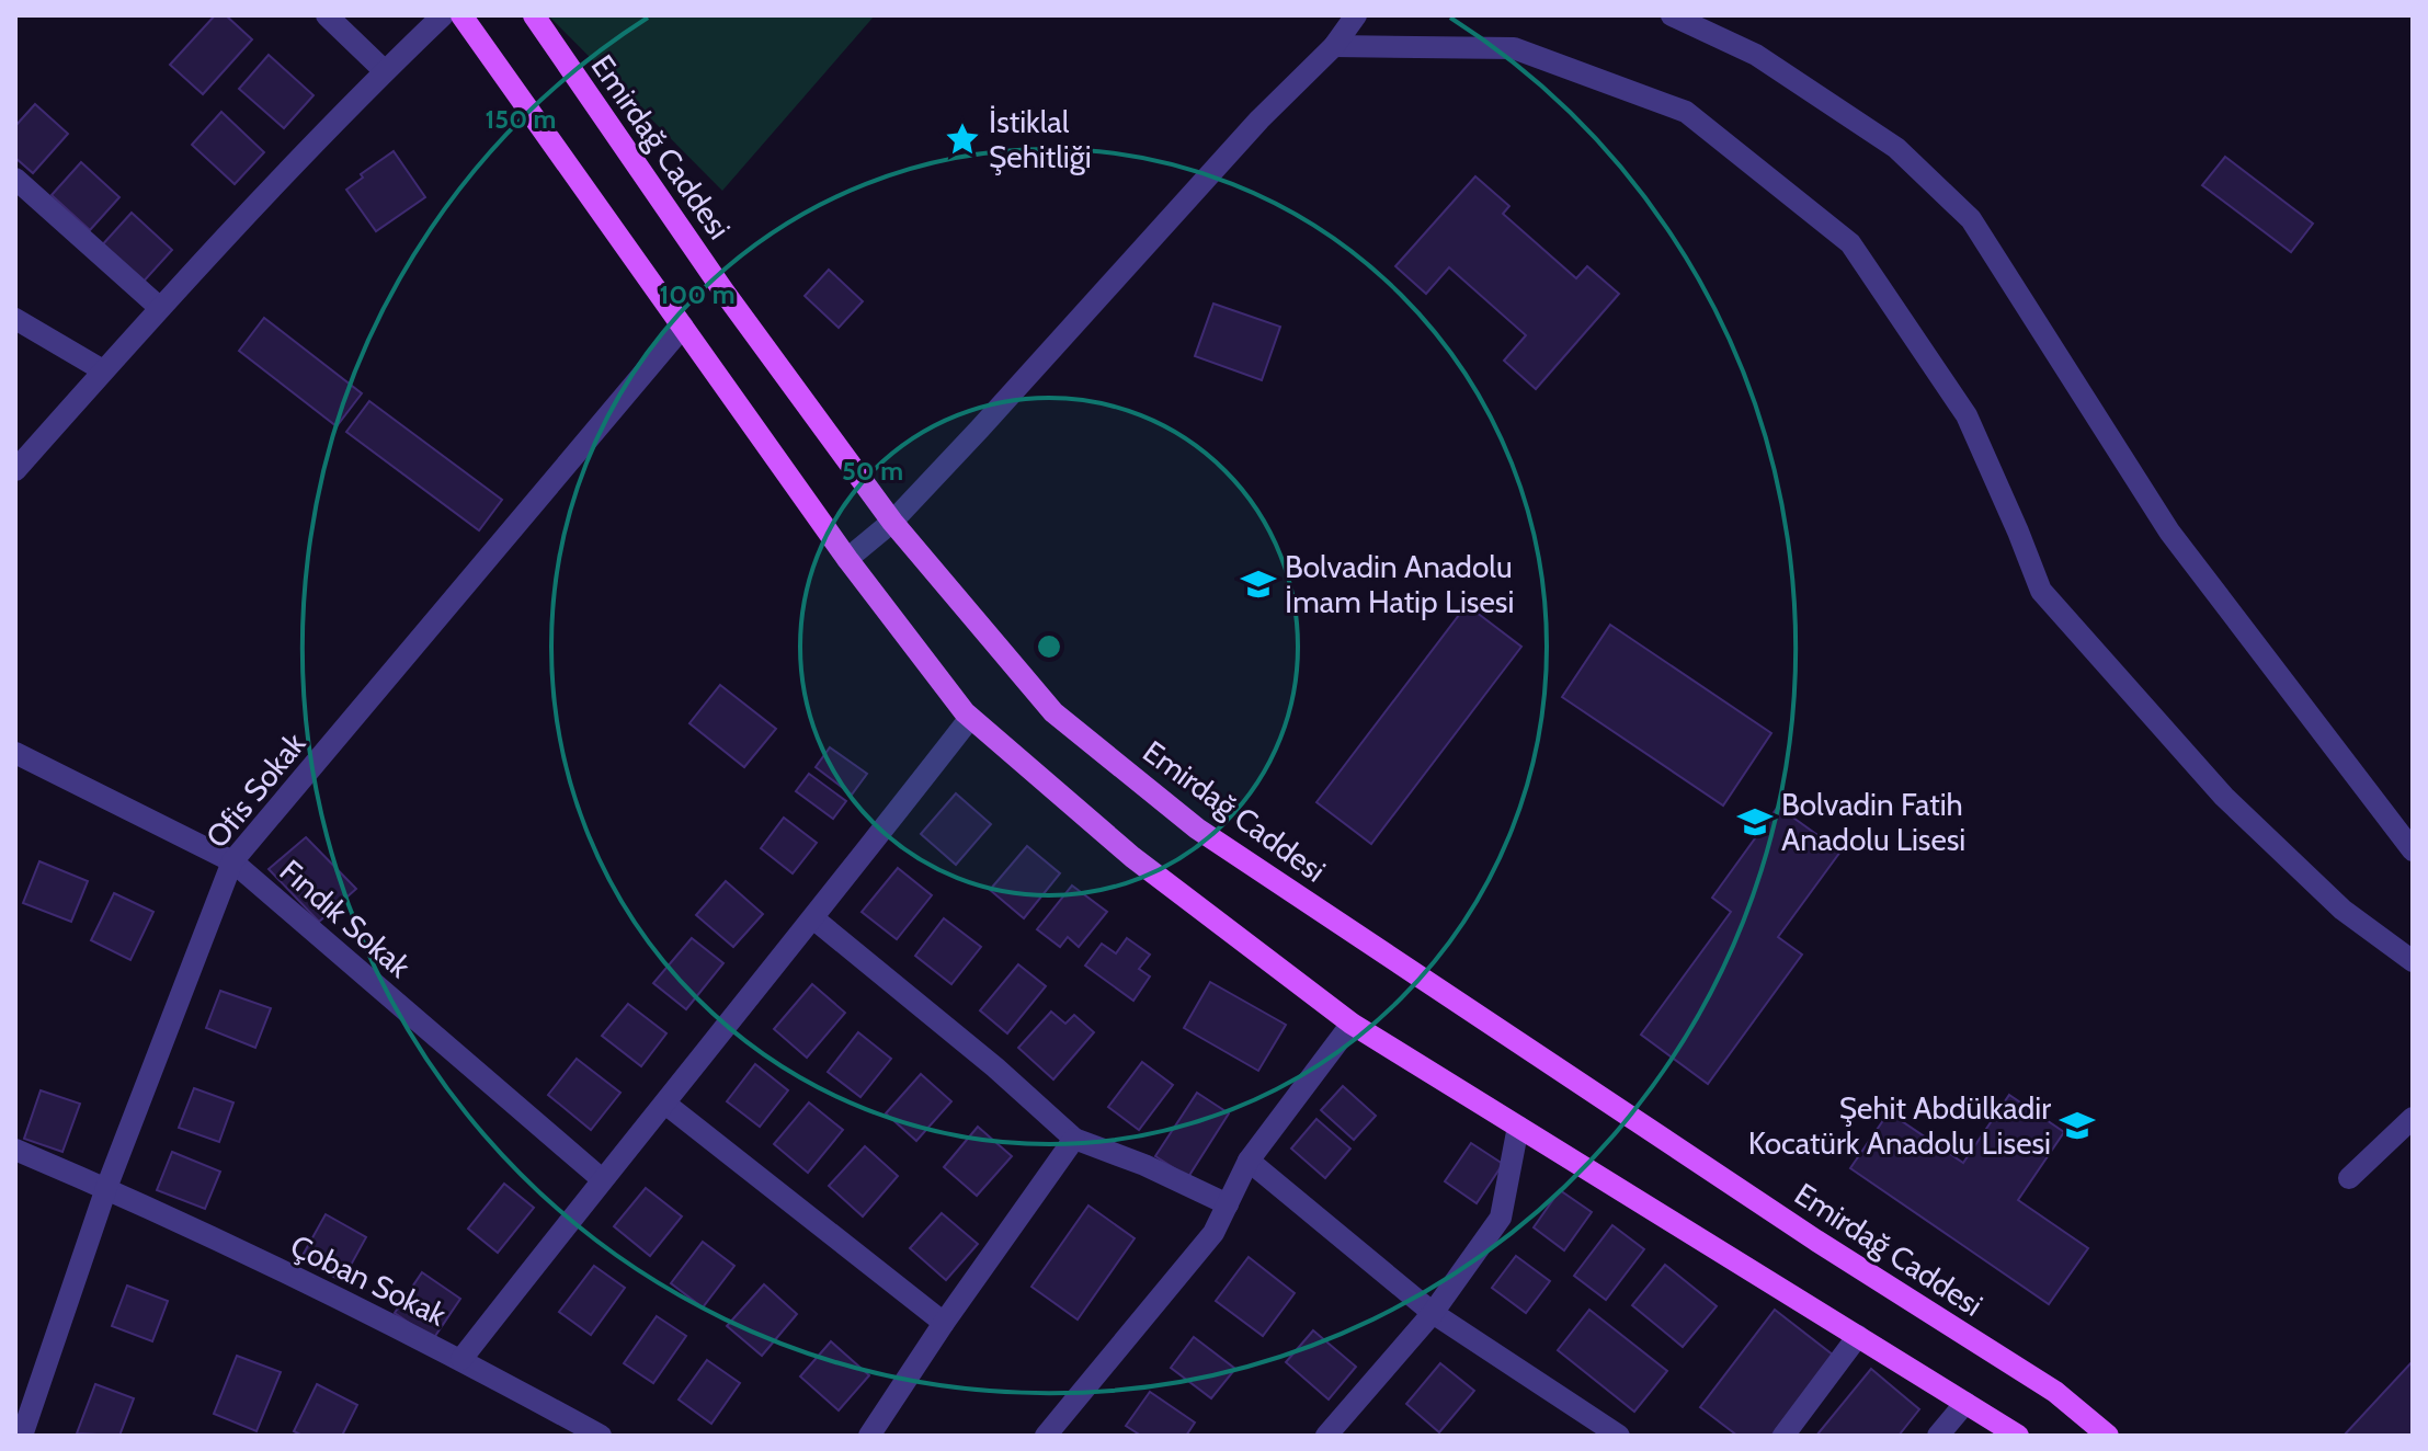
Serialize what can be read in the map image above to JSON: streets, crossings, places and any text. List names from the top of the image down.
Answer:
{
  "streets": {
    "main road": ["Emirdağ Caddesi"],
    "street": ["Ofis Sokak", "Fındık Sokak", "Çoban Sokak"]
  },
  "crossings": [
    ["Ofis Sokak", "Fındık Sokak"],
    ["Ofis Sokak", "Çoban Sokak"]
  ],
  "places": {
    "place": ["İstiklal Şehitliği"],
    "school or university": ["Bolvadin Anadolu İmam Hatip Lisesi", "Bolvadin Fatih Anadolu Lisesi", "Şehit Abdülkadir Kocatürk Anadolu Lisesi"]
  },
  "rings": ["150 m", "100 m", "50 m"]
}
